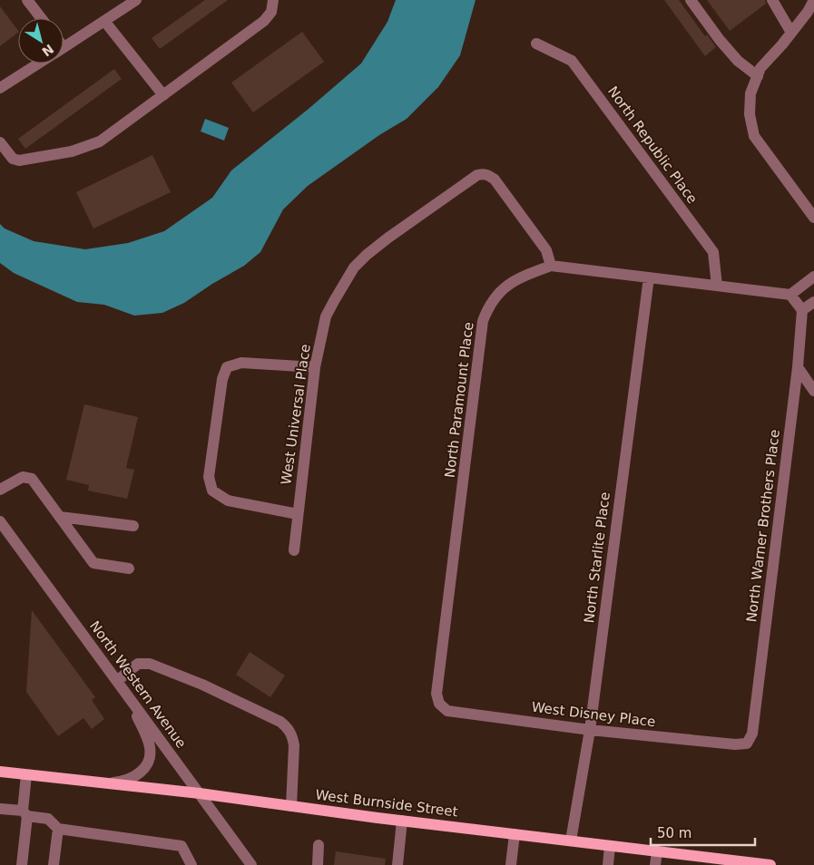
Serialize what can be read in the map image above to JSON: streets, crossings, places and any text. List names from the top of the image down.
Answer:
{
  "streets": {
    "main road": ["West Burnside Street"],
    "street": [
      "North Republic Place",
      "North Paramount Place",
      "West Universal Place",
      "North Warner Brothers Place",
      "North Starlite Place",
      "North Western Avenue",
      "West Disney Place"
    ]
  },
  "crossings": [
    ["North Republic Place", "North Paramount Place"],
    ["North Paramount Place", "West Universal Place"],
    ["North Paramount Place", "North Starlite Place"],
    ["North Paramount Place", "West Disney Place"],
    ["North Warner Brothers Place", "West Disney Place"],
    ["North Starlite Place", "West Disney Place"],
    ["North Starlite Place", "West Burnside Street"],
    ["North Western Avenue", "West Burnside Street"]
  ],
  "scale_bar": "50 m",
  "north": "bottom right"
}
